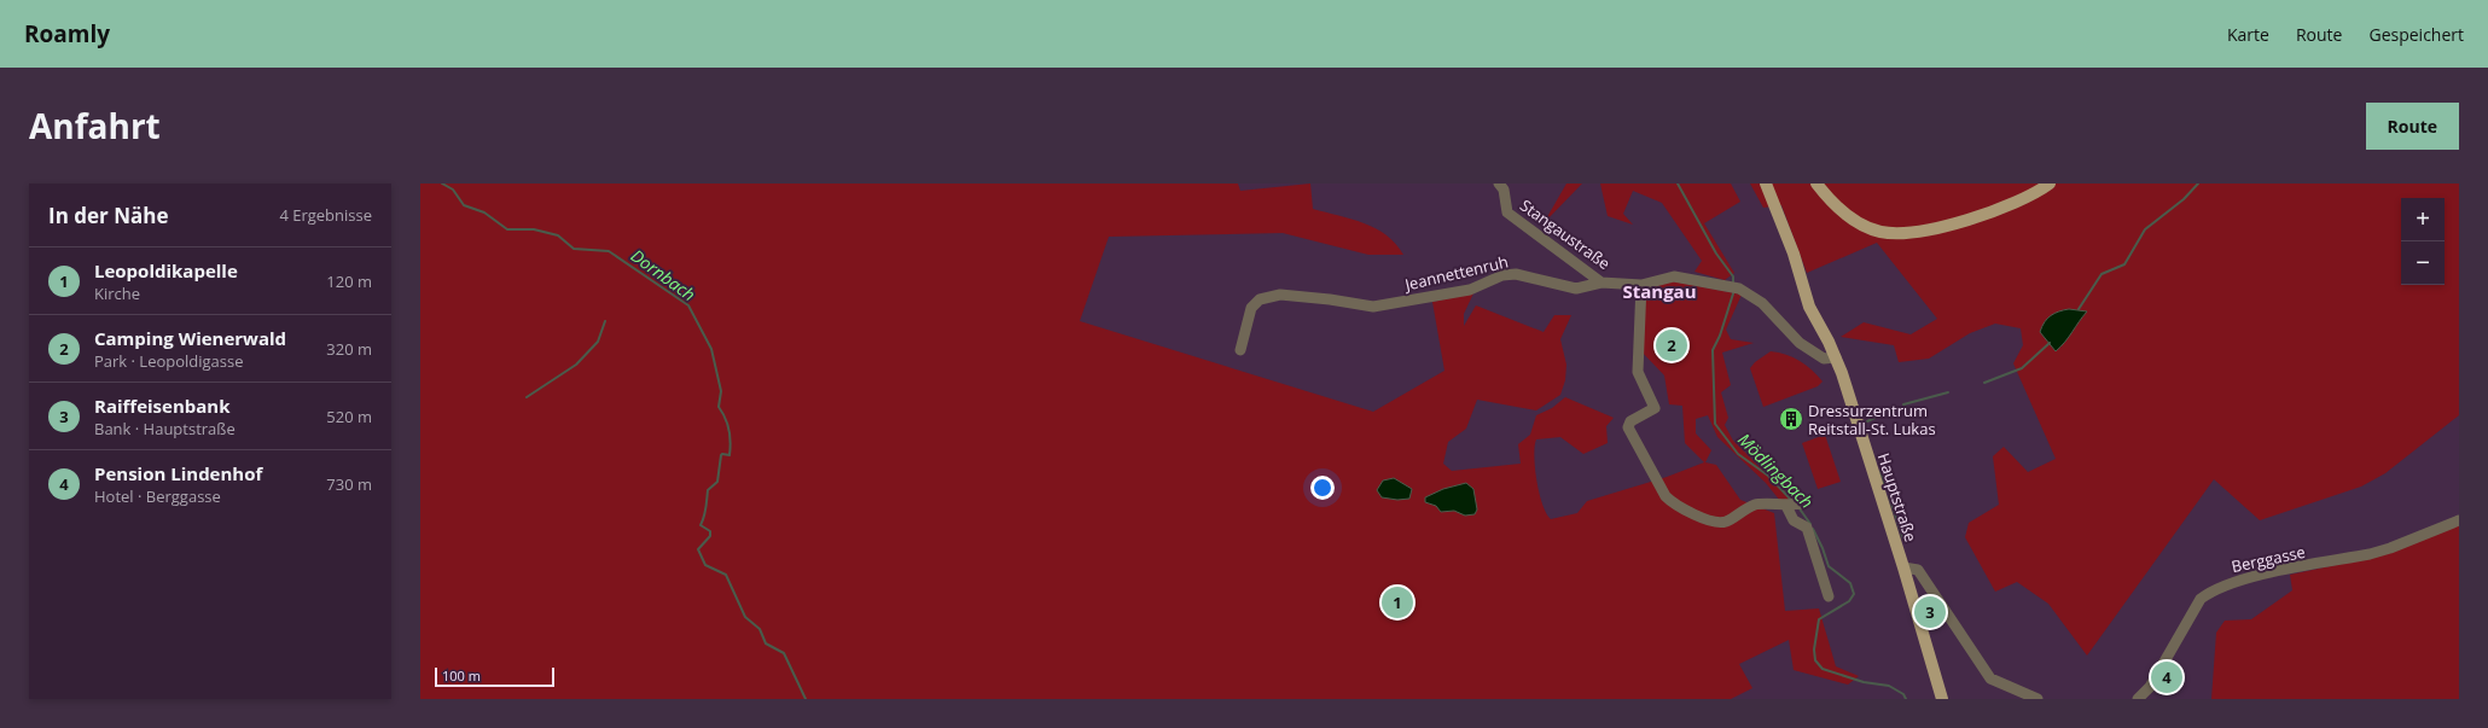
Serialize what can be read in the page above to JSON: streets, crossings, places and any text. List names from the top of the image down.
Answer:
{
  "streets": {
    "main road": ["Hauptstraße"],
    "street": ["Stangaustraße", "Jeannettenruh", "Berggasse"]
  },
  "crossings": [
    ["Stangaustraße", "Jeannettenruh"],
    ["Stangaustraße", "Hauptstraße"]
  ],
  "districts": ["Stangau"],
  "water": ["Dornbach", "Mödlingbach"],
  "places": {
    "building": ["Dressurzentrum Reitstall-St. Lukas"]
  },
  "scale_bar": "100 m",
  "page": {
    "header": "Roamly",
    "nav": ["Karte", "Route", "Gespeichert"],
    "title": "Anfahrt",
    "buttons": "Route",
    "heading": ["In der Nähe", "4 Ergebnisse"],
    "map_buttons": ["+", "−"],
    "list": [
      {
        "mark": "1",
        "name": "Leopoldikapelle",
        "note": "Kirche",
        "value": "120 m"
      },
      {
        "mark": "2",
        "name": "Camping Wienerwald",
        "note": "Park · Leopoldigasse",
        "value": "320 m"
      },
      {
        "mark": "3",
        "name": "Raiffeisenbank",
        "note": "Bank · Hauptstraße",
        "value": "520 m"
      },
      {
        "mark": "4",
        "name": "Pension Lindenhof",
        "note": "Hotel · Berggasse",
        "value": "730 m"
      }
    ],
    "pins": [
      "2",
      "1",
      "3",
      "4"
    ],
    "scale": "100 m"
  }
}
